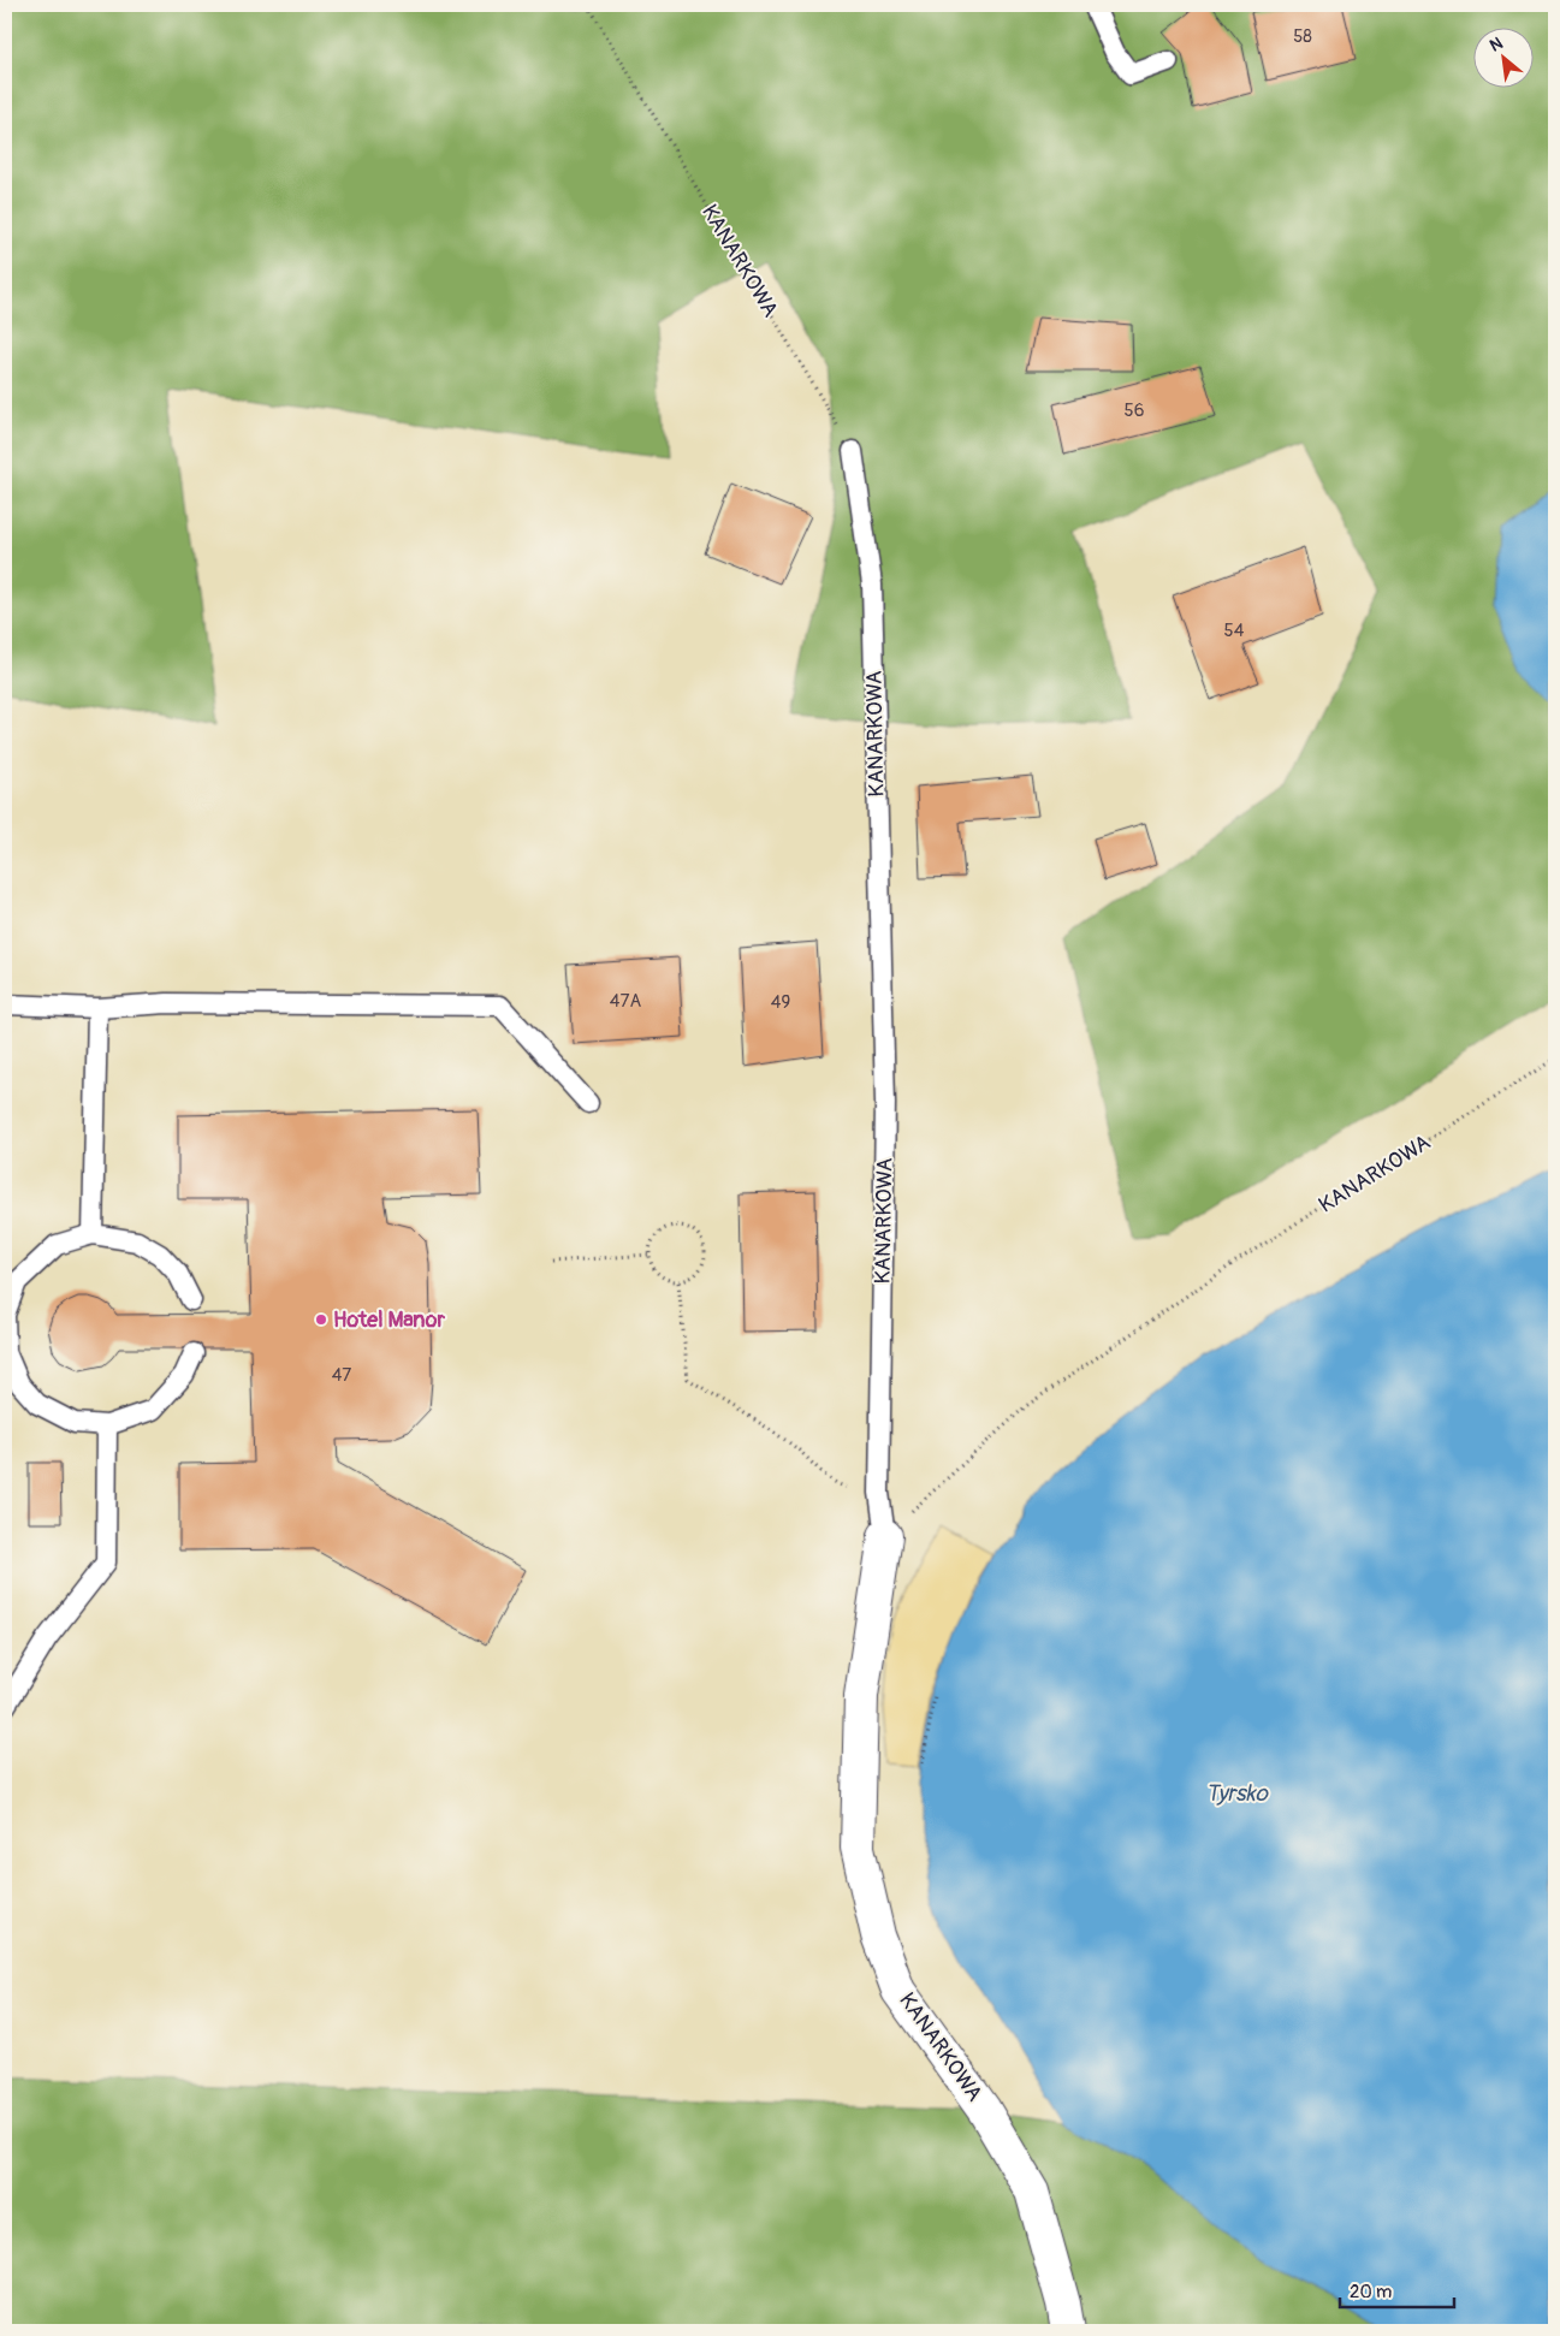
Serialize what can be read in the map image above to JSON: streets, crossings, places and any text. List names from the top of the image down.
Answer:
{
  "streets": {
    "street": ["KANARKOWA"]
  },
  "water": ["Tyrsko"],
  "places": ["Hotel Manor"],
  "house_numbers": [
    "58",
    "56",
    "54",
    "47A",
    "49",
    "47"
  ],
  "scale_bar": "20 m",
  "north": "top left"
}
